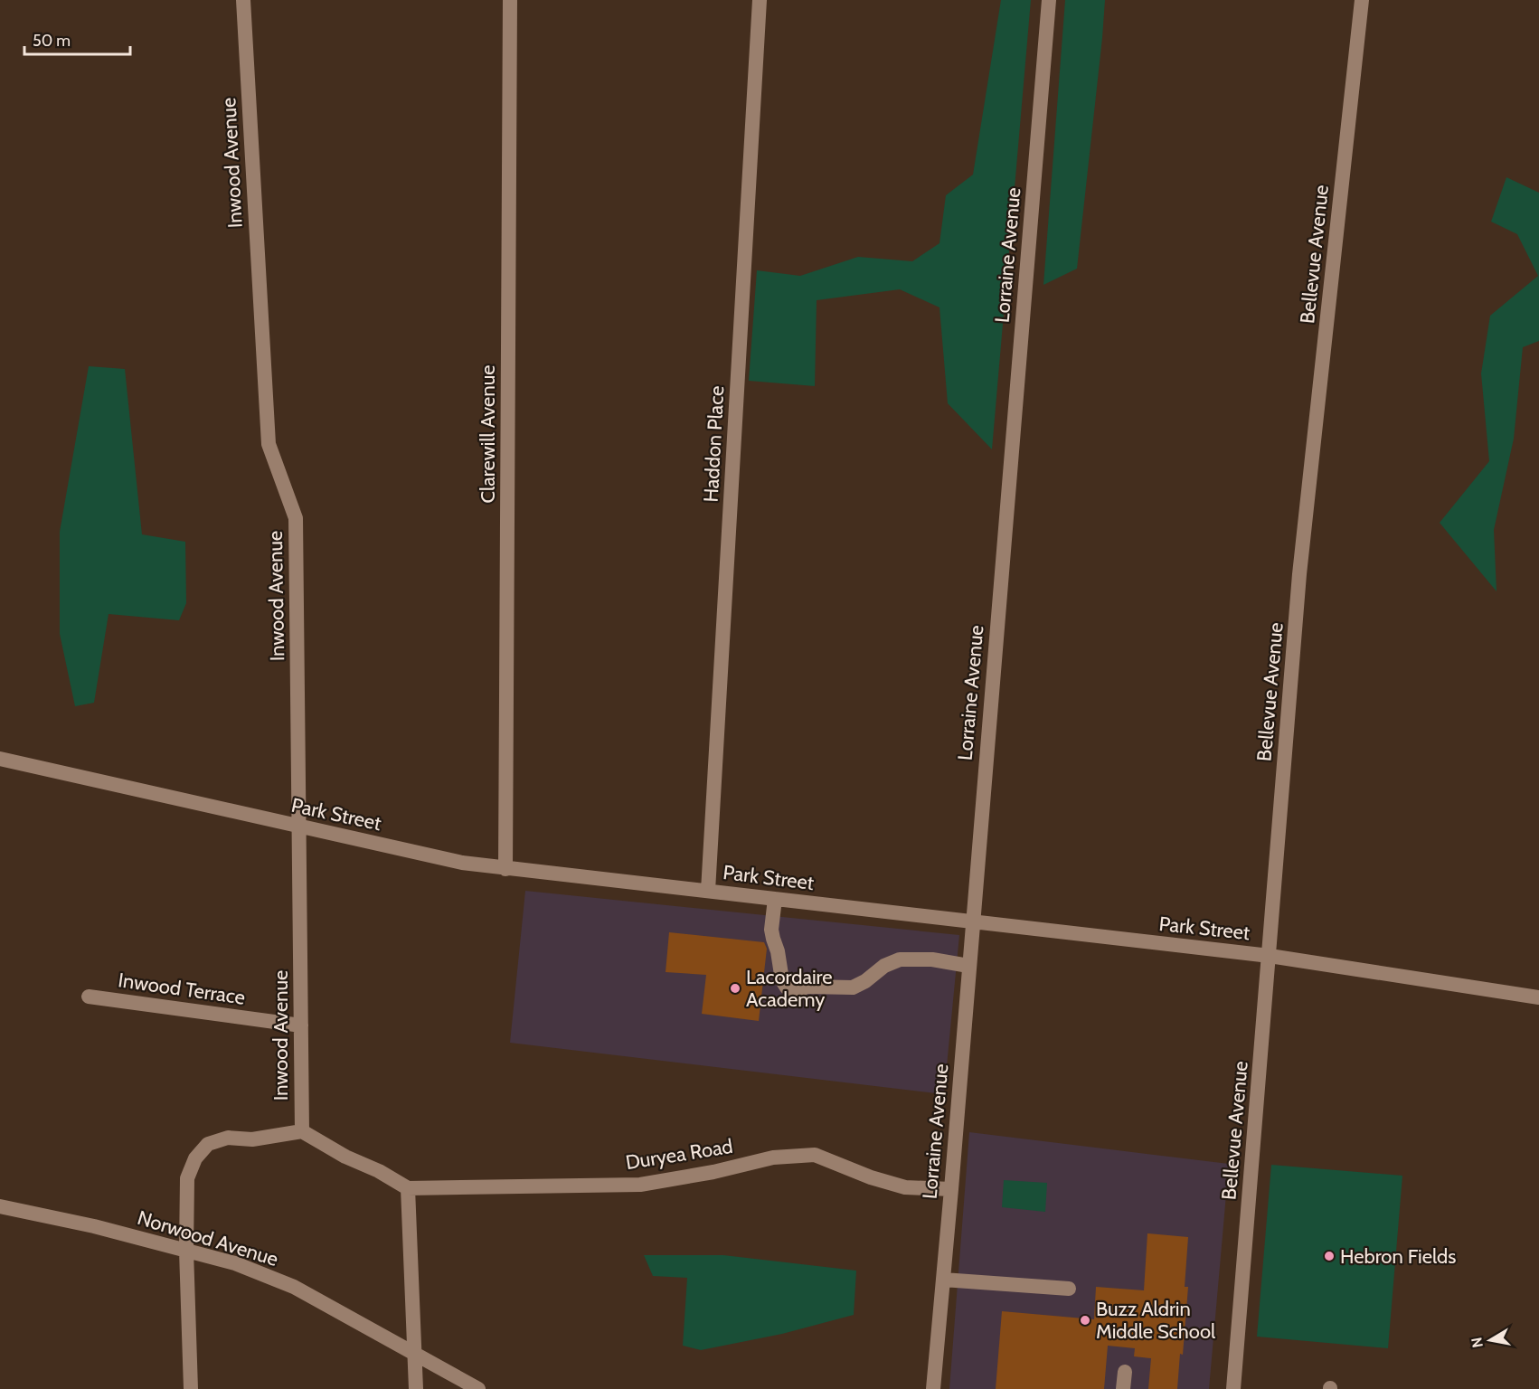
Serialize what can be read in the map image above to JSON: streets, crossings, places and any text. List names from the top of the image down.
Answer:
{
  "streets": {
    "street": [
      "Inwood Avenue",
      "Bellevue Avenue",
      "Lorraine Avenue",
      "Clarewill Avenue",
      "Haddon Place",
      "Park Street",
      "Inwood Terrace",
      "Duryea Road",
      "Norwood Avenue"
    ]
  },
  "crossings": [
    ["Inwood Avenue", "Park Street"],
    ["Inwood Avenue", "Inwood Terrace"],
    ["Bellevue Avenue", "Park Street"],
    ["Lorraine Avenue", "Park Street"],
    ["Lorraine Avenue", "Duryea Road"],
    ["Clarewill Avenue", "Park Street"],
    ["Haddon Place", "Park Street"]
  ],
  "places": ["Lacordaire Academy", "Hebron Fields", "Buzz Aldrin Middle School"],
  "scale_bar": "50 m",
  "north": "left"
}
